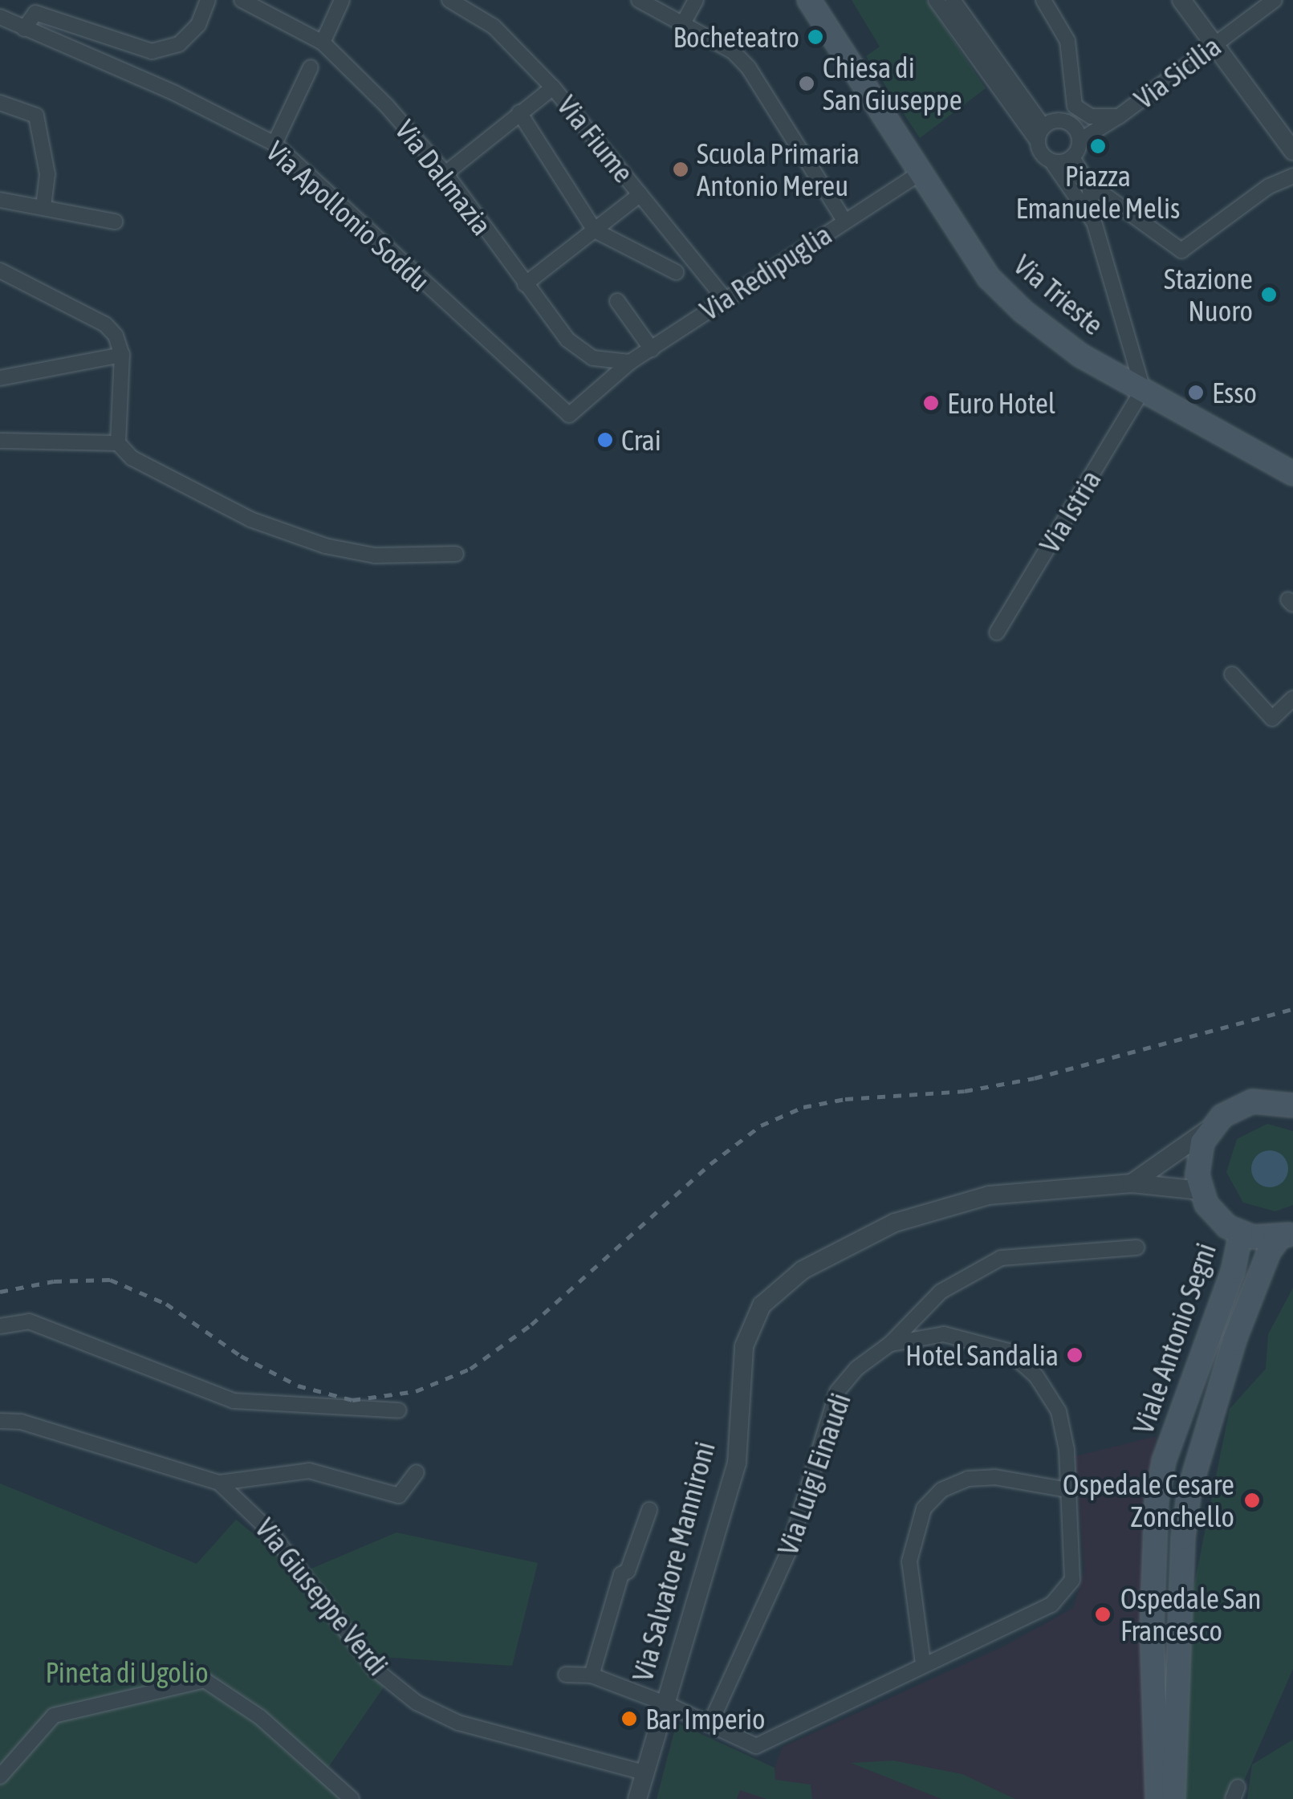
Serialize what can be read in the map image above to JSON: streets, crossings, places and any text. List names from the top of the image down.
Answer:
{
  "streets": {
    "main road": ["Via Trieste", "Viale Antonio Segni"],
    "street": [
      "Via Sicilia",
      "Via Fiume",
      "Via Dalmazia",
      "Via Apollonio Soddu",
      "Via Redipuglia",
      "Via Istria",
      "Via Luigi Einaudi",
      "Via Salvatore Mannironi",
      "Via Giuseppe Verdi"
    ]
  },
  "crossings": [
    ["Via Fiume", "Via Redipuglia"],
    ["Via Dalmazia", "Via Apollonio Soddu"],
    ["Via Dalmazia", "Via Redipuglia"],
    ["Via Apollonio Soddu", "Via Redipuglia"],
    ["Via Redipuglia", "Via Trieste"],
    ["Via Trieste", "Via Istria"],
    ["Via Salvatore Mannironi", "Via Giuseppe Verdi"]
  ],
  "parks": ["Pineta di Ugolio"],
  "places": [
    "Bocheteatro",
    "Chiesa di San Giuseppe",
    "Piazza Emanuele Melis",
    "Scuola Primaria Antonio Mereu",
    "Stazione Nuoro",
    "Esso",
    "Euro Hotel",
    "Crai",
    "Hotel Sandalia",
    "Ospedale Cesare Zonchello",
    "Ospedale San Francesco",
    "Bar Imperio"
  ]
}
